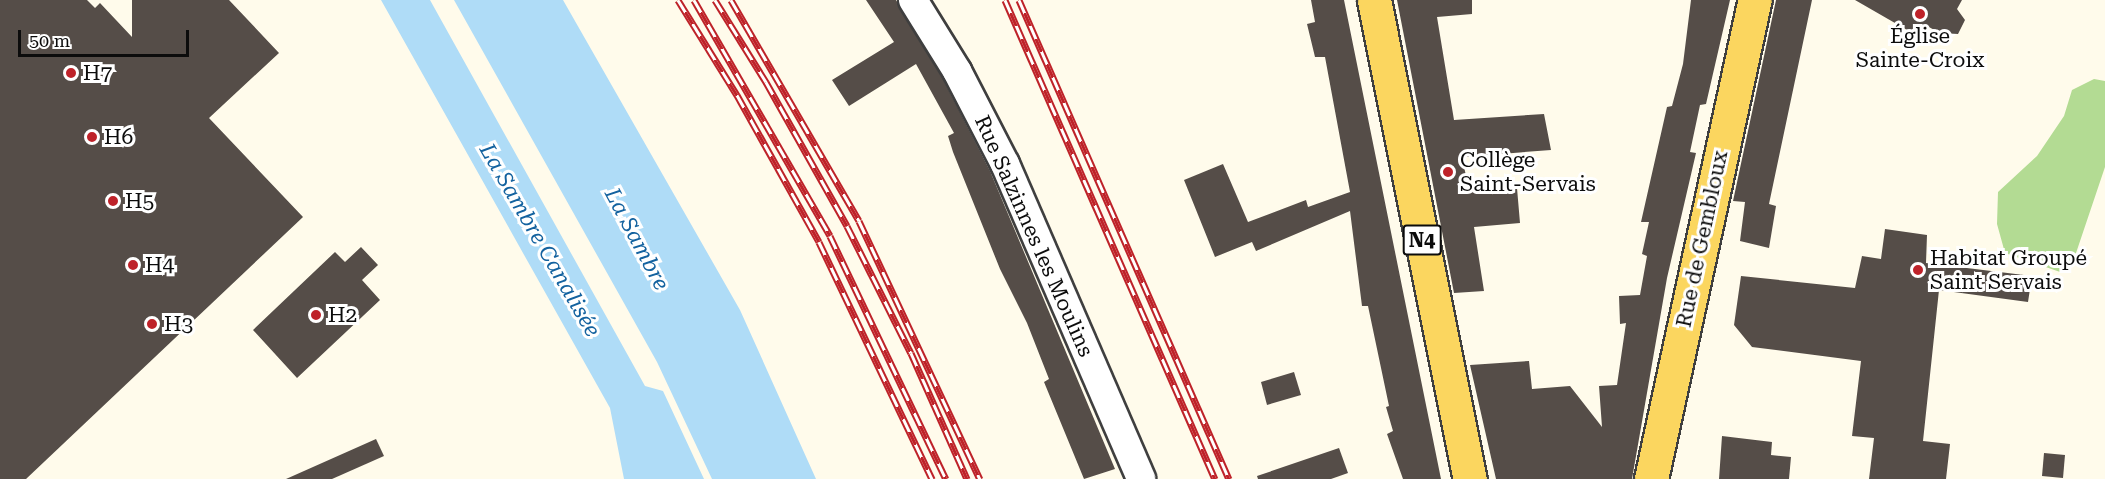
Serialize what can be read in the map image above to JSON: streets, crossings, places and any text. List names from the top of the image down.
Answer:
{
  "streets": {
    "main road": ["Rue de Gembloux", "N4"],
    "street": ["Rue Salzinnes les Moulins"]
  },
  "water": ["La Sambre", "La Sambre Canalisée"],
  "places": [
    "Église Sainte-Croix",
    "H7",
    "H6",
    "Collège Saint-Servais",
    "H5",
    "H4",
    "Habitat Groupé Saint Servais",
    "H2",
    "H3"
  ],
  "scale_bar": "50 m"
}
